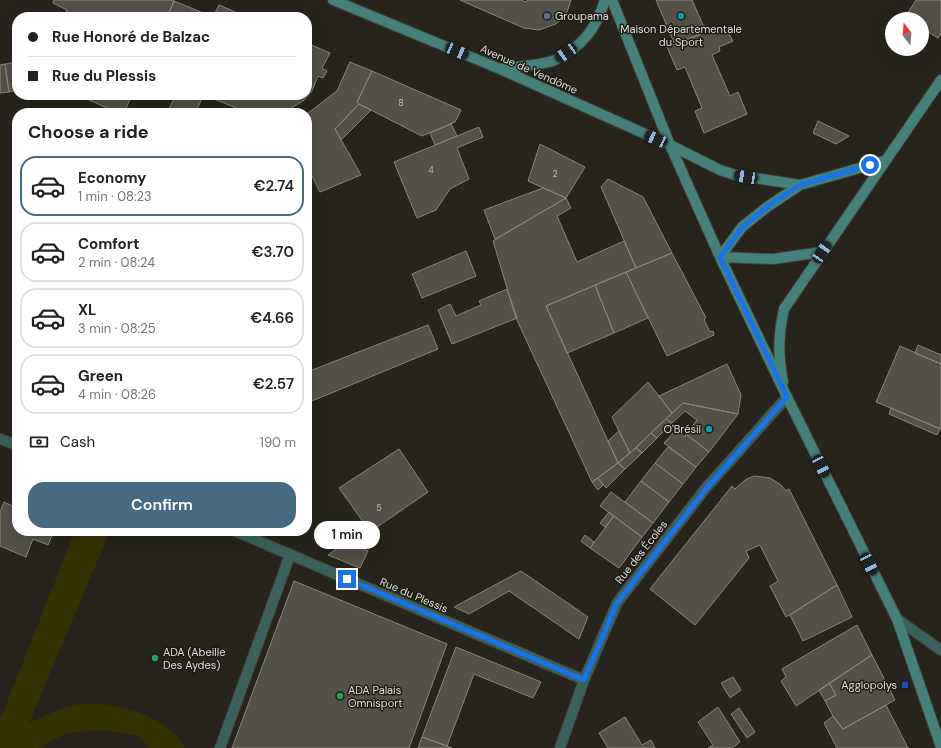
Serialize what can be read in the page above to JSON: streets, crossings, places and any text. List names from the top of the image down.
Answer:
{
  "streets": {
    "main road": ["Avenue de Vendôme"],
    "street": ["Rue des Écoles", "Rue du Plessis"]
  },
  "crossings": [
    ["Rue des Écoles", "Rue du Plessis"]
  ],
  "places": {
    "other": [
      "Groupama",
      "Maison Départementale du Sport",
      "O'Brésil",
      "ADA (Abeille Des Aydes)",
      "ADA Palais Omnisport"
    ],
    "transit": ["Agglopolys"]
  },
  "house_numbers": [
    "8",
    "4",
    "2",
    "5"
  ],
  "north": "top",
  "page": {
    "banner": ["Rue Honoré de Balzac", "Rue du Plessis"],
    "heading": "Choose a ride",
    "list": [
      {
        "name": "Economy",
        "note": "1 min · 08:23",
        "value": "€2.74"
      },
      {
        "name": "Comfort",
        "note": "2 min · 08:24",
        "value": "€3.70"
      },
      {
        "name": "XL",
        "note": "3 min · 08:25",
        "value": "€4.66"
      },
      {
        "name": "Green",
        "note": "4 min · 08:26",
        "value": "€2.57"
      }
    ],
    "pay": ["Cash", "190 m"],
    "buttons": "Confirm",
    "bubble": "1 min"
  }
}
